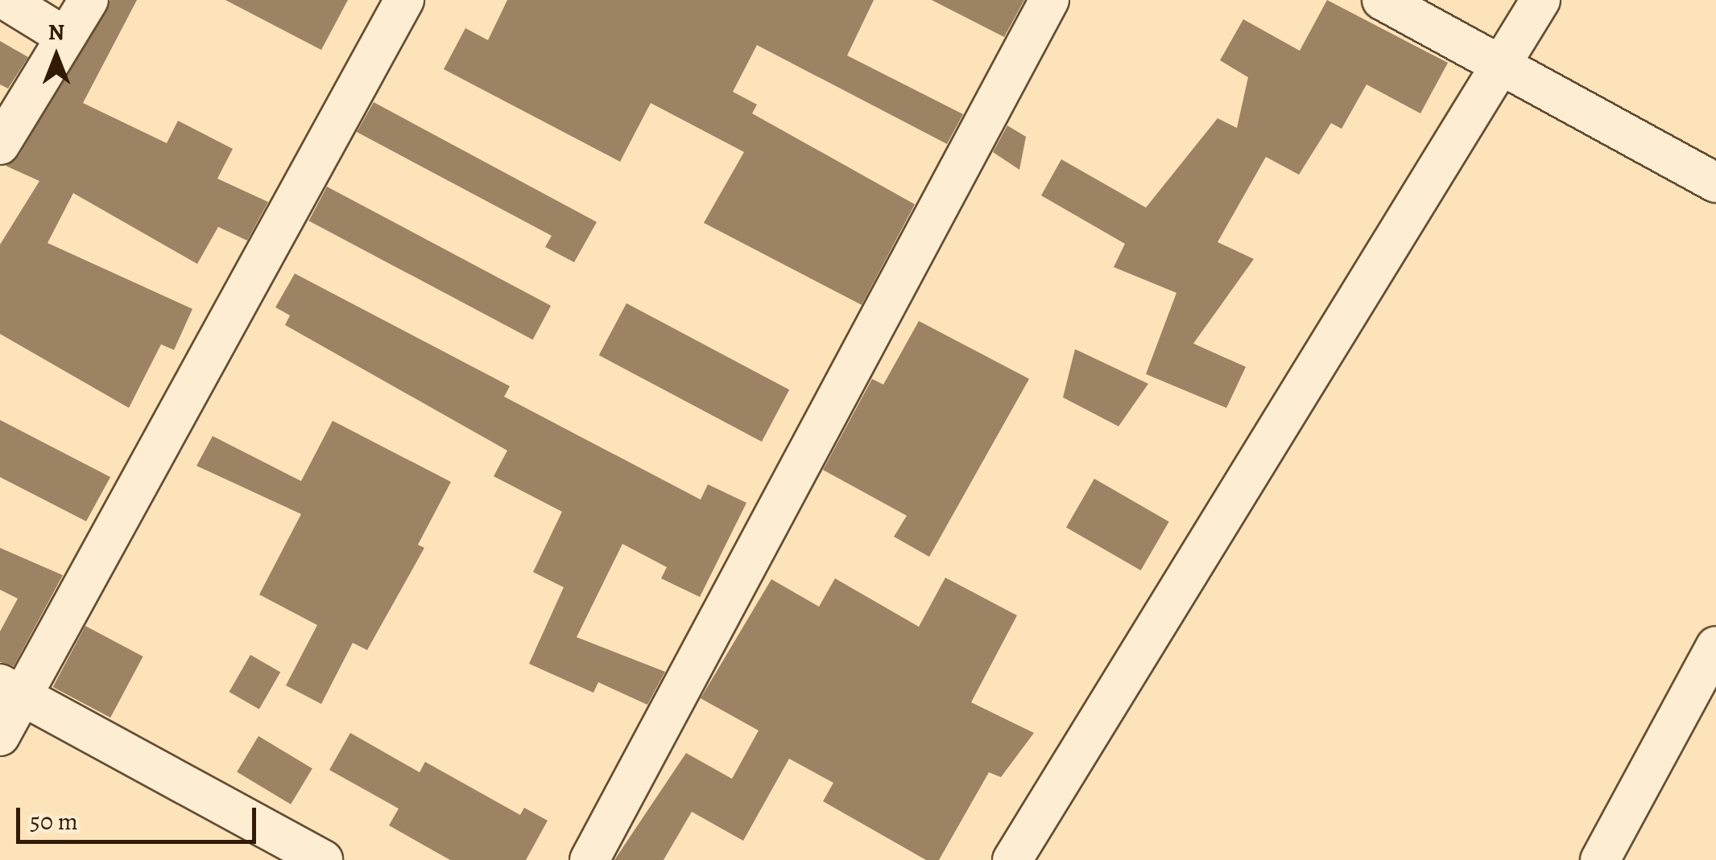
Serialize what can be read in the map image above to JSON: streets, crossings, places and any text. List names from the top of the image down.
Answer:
{
  "scale_bar": "50 m",
  "north": "top"
}
